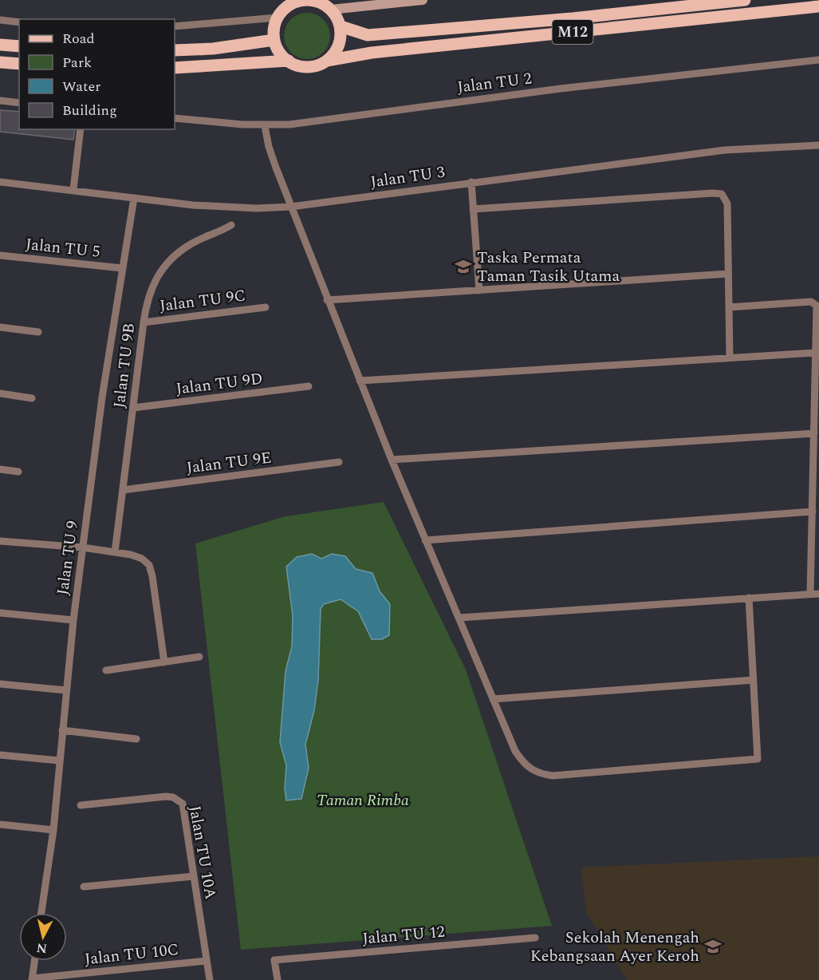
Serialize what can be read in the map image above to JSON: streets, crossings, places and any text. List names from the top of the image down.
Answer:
{
  "streets": {
    "main road": ["M12"],
    "street": [
      "Jalan TU 2",
      "Jalan TU 3",
      "Jalan TU 5",
      "Jalan TU 9C",
      "Jalan TU 9B",
      "Jalan TU 9D",
      "Jalan TU 9E",
      "Jalan TU 9",
      "Jalan TU 10A",
      "Jalan TU 12",
      "Jalan TU 10C"
    ]
  },
  "crossings": [
    ["Jalan TU 3", "Jalan TU 9"],
    ["Jalan TU 5", "Jalan TU 9"],
    ["Jalan TU 9C", "Jalan TU 9B"],
    ["Jalan TU 9B", "Jalan TU 9D"],
    ["Jalan TU 9B", "Jalan TU 9E"],
    ["Jalan TU 10A", "Jalan TU 10C"]
  ],
  "parks": ["Taman Rimba"],
  "places": {
    "school or university": ["Taska Permata Taman Tasik Utama", "Sekolah Menengah Kebangsaan Ayer Keroh"]
  },
  "legend": [
    "Road",
    "Park",
    "Water",
    "Building"
  ],
  "north": "bottom"
}
